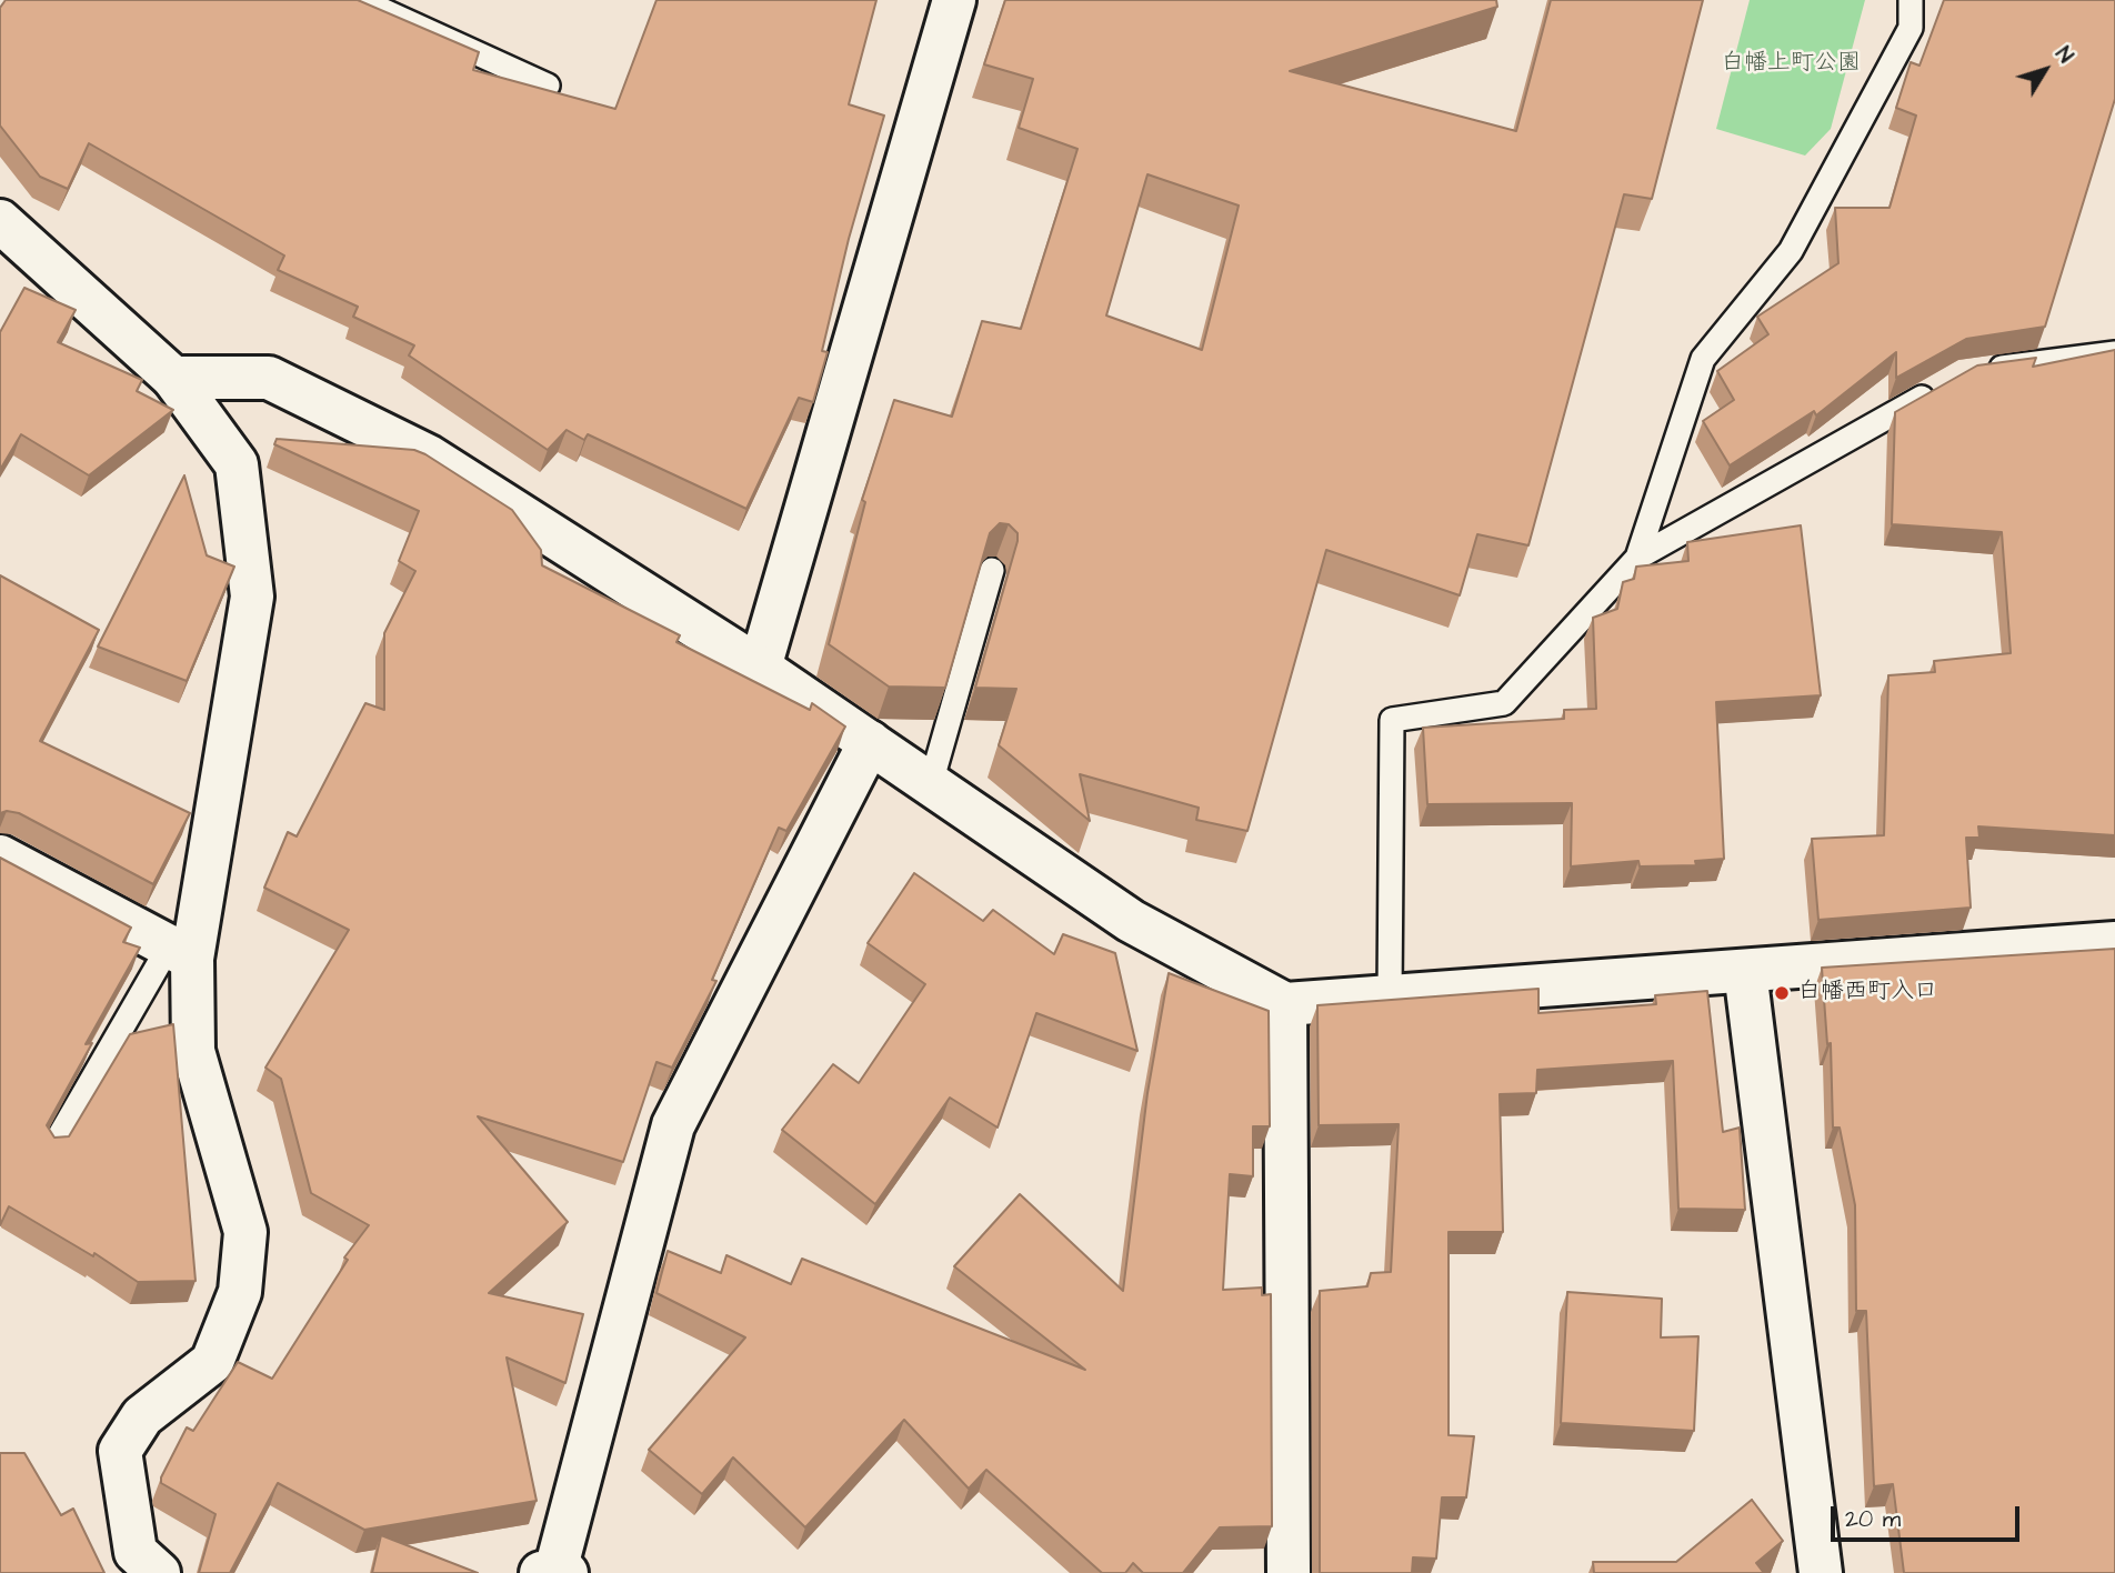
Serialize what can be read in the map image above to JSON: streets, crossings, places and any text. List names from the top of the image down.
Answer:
{
  "parks": ["白幡上町公園"],
  "places": ["白幡西町入口"],
  "scale_bar": "20 m",
  "north": "top right"
}
